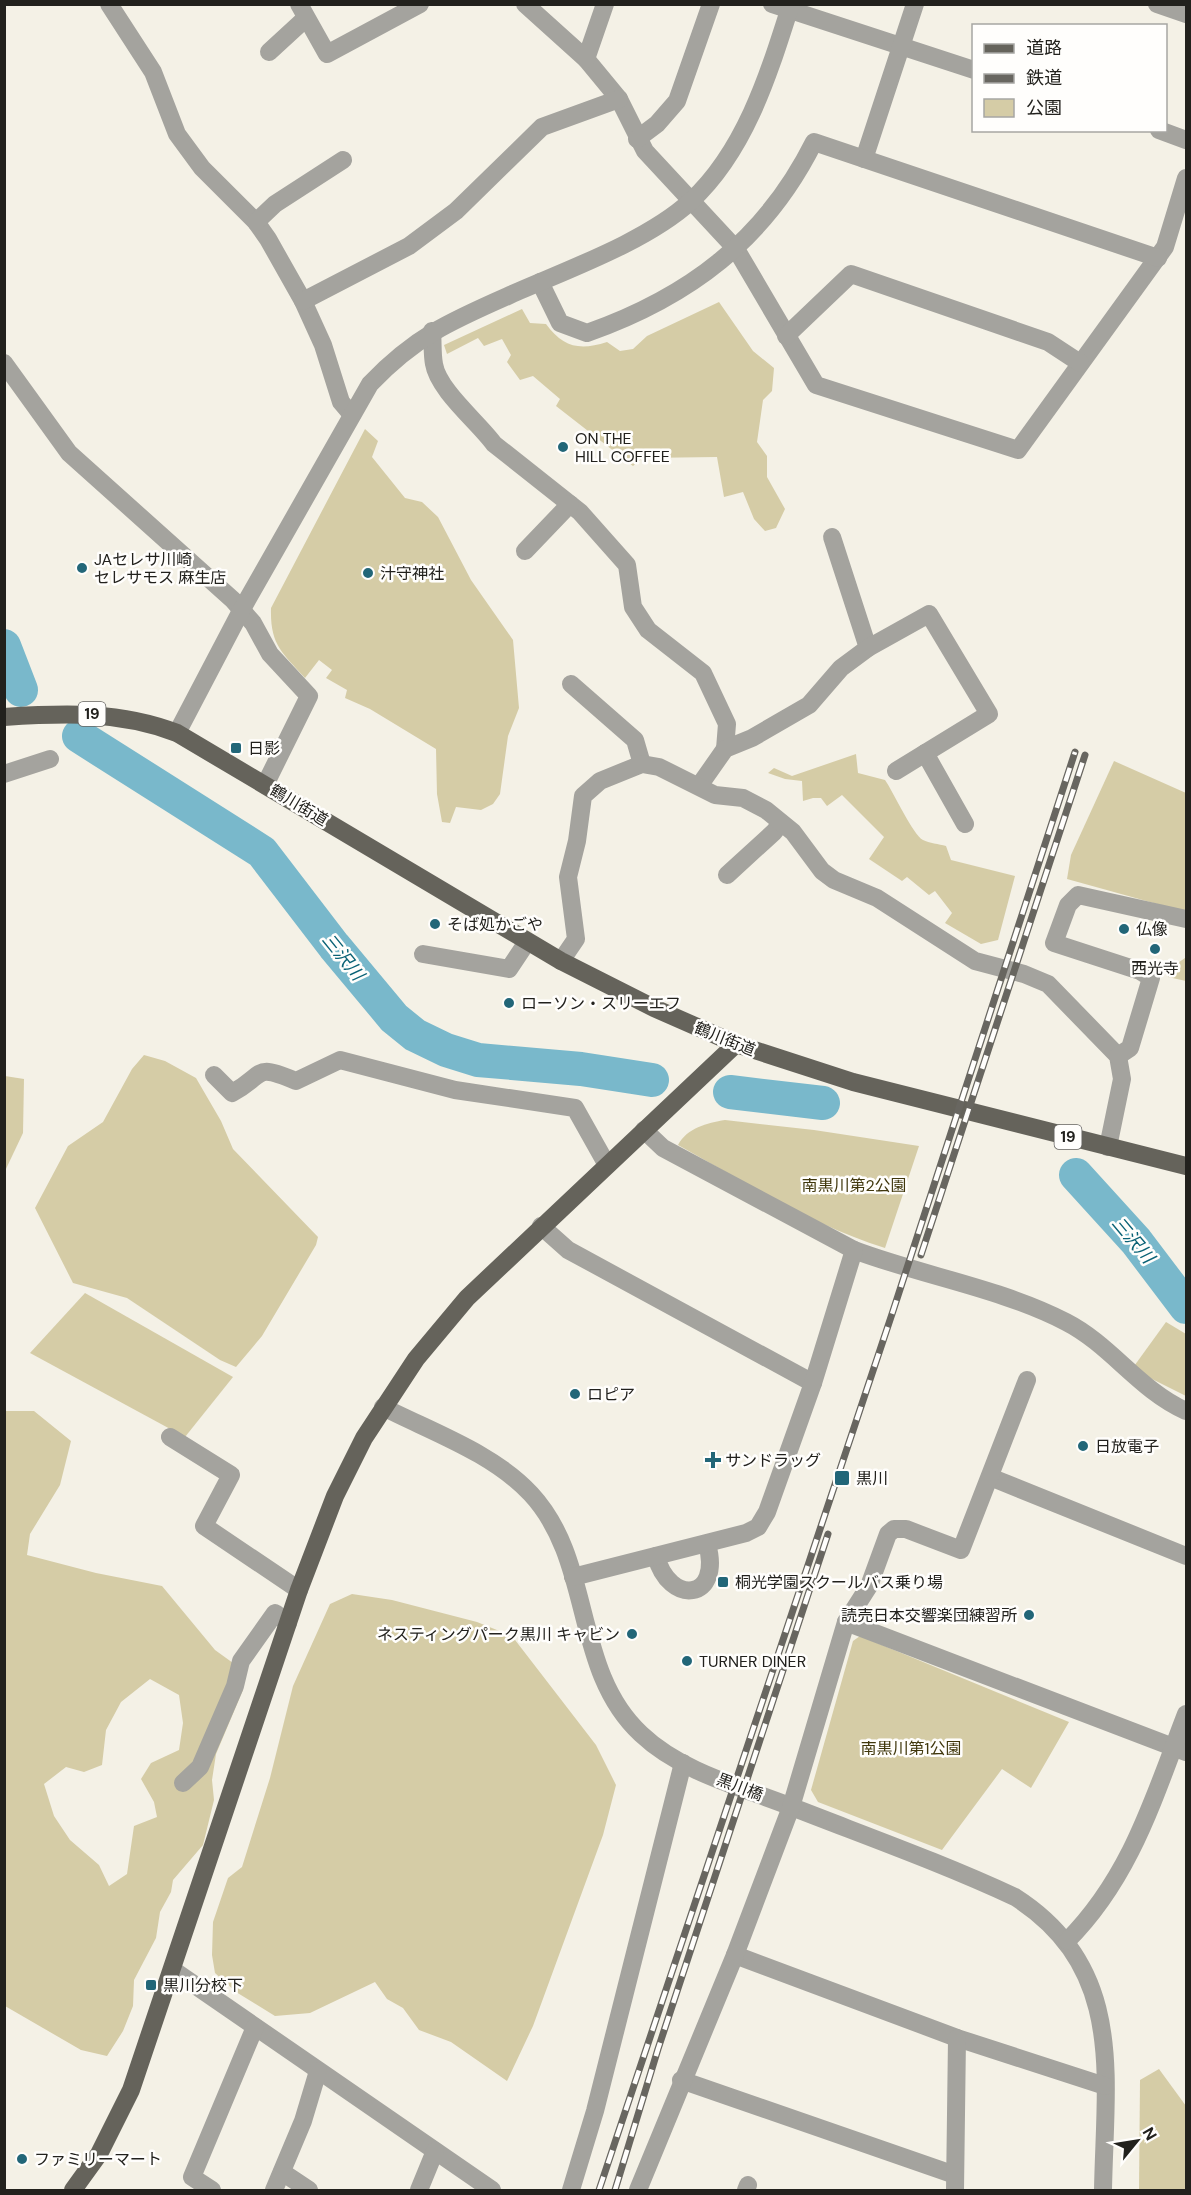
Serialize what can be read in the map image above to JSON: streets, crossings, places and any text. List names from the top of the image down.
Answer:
{
  "streets": {
    "main road": ["19", "鶴川街道"],
    "street": ["黒川橋"]
  },
  "water": ["三沢川"],
  "parks": ["南黒川第2公園", "南黒川第1公園"],
  "places": {
    "other": [
      "ON THE HILL COFFEE",
      "JAセレサ川崎 セレサモス 麻生店",
      "汁守神社",
      "そば処かごや",
      "仏像",
      "西光寺",
      "ローソン・スリーエフ",
      "ロピア",
      "日放電子",
      "読売日本交響楽団練習所",
      "ネスティングパーク黒川 キャビン",
      "TURNER DINER",
      "ファミリーマート"
    ],
    "transit": [
      "日影",
      "黒川",
      "桐光学園スクールバス乗り場",
      "黒川分校下"
    ],
    "health": ["サンドラッグ"]
  },
  "legend": ["道路", "鉄道", "公園"],
  "north": "top right"
}
